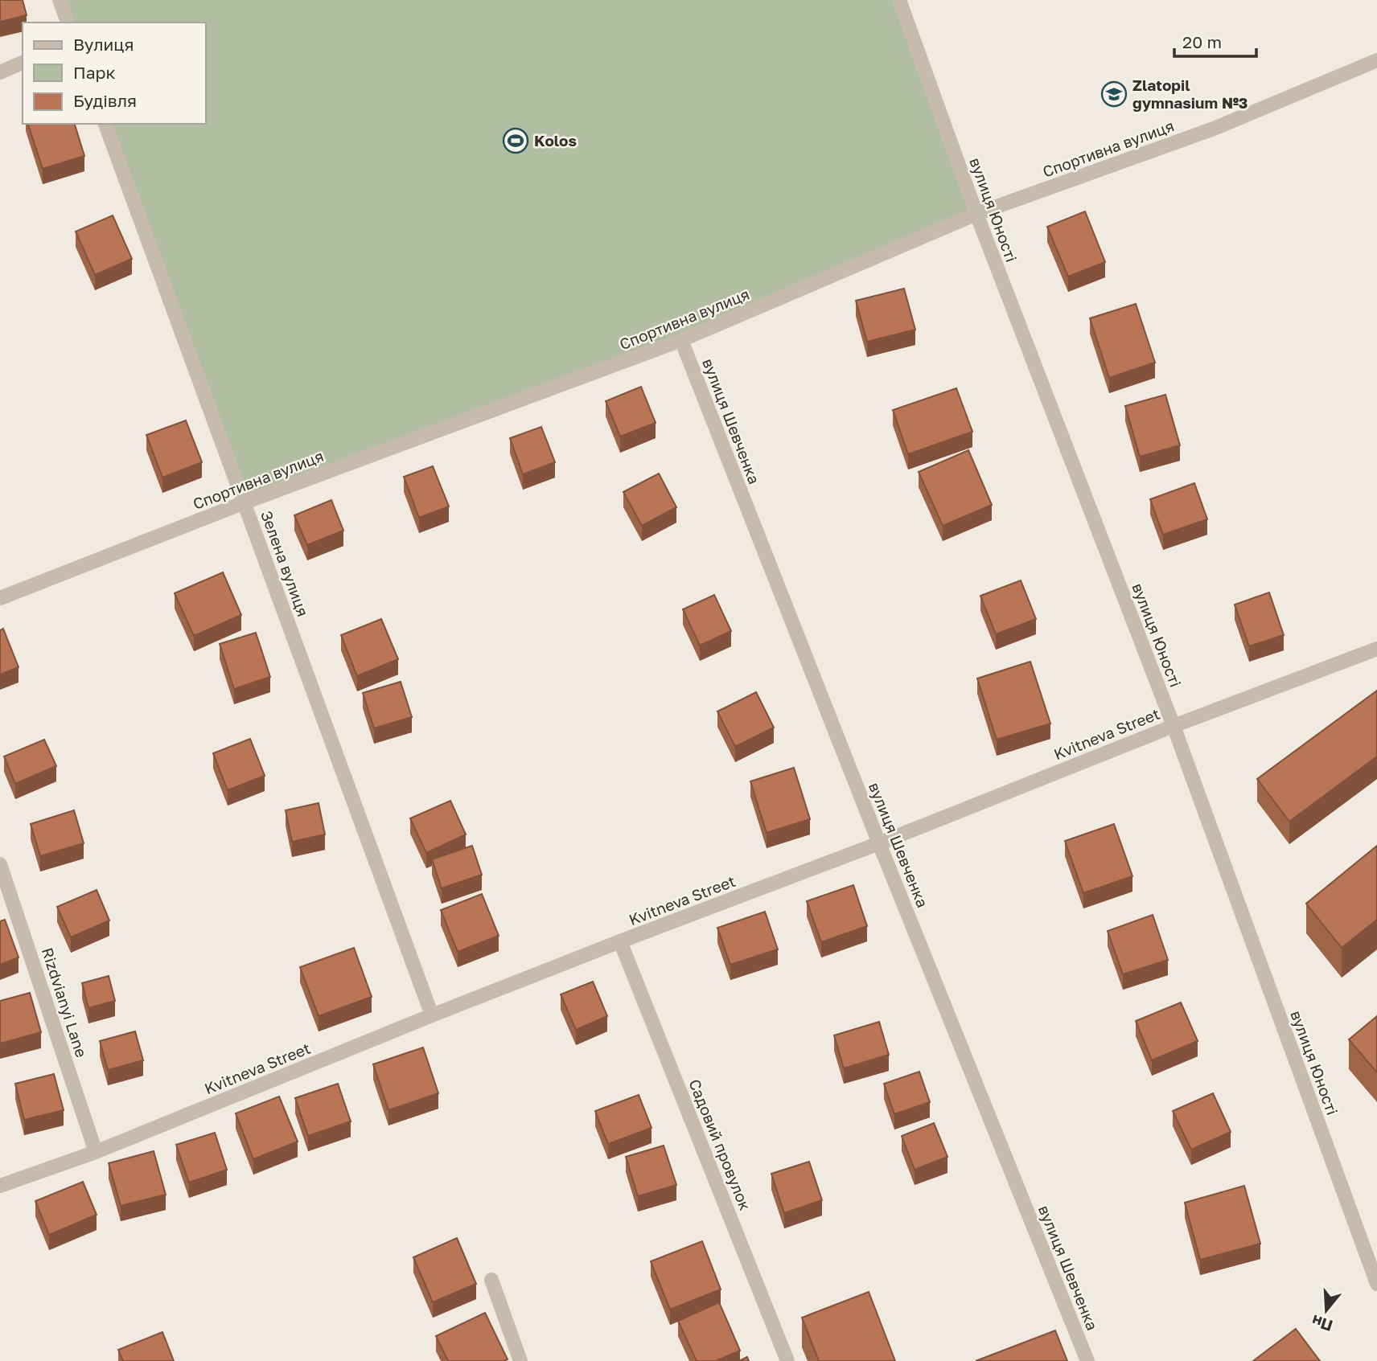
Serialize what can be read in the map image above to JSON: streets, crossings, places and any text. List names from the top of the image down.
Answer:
{
  "streets": {
    "street": [
      "Спортивна вулиця",
      "вулиця Юності",
      "вулиця Шевченка",
      "Зелена вулиця",
      "Kvitneva Street",
      "Rizdvianyi Lane",
      "Садовий провулок"
    ]
  },
  "crossings": [
    ["Спортивна вулиця", "вулиця Юності"],
    ["Спортивна вулиця", "вулиця Шевченка"],
    ["Спортивна вулиця", "Зелена вулиця"],
    ["вулиця Юності", "Kvitneva Street"],
    ["вулиця Шевченка", "Kvitneva Street"],
    ["Зелена вулиця", "Kvitneva Street"],
    ["Kvitneva Street", "Rizdvianyi Lane"],
    ["Kvitneva Street", "Садовий провулок"]
  ],
  "places": {
    "school or university": ["Zlatopil gymnasium №3"],
    "sports": ["Kolos"]
  },
  "legend": ["Вулиця", "Парк", "Будівля"],
  "scale_bar": "20 m",
  "north": "bottom"
}
